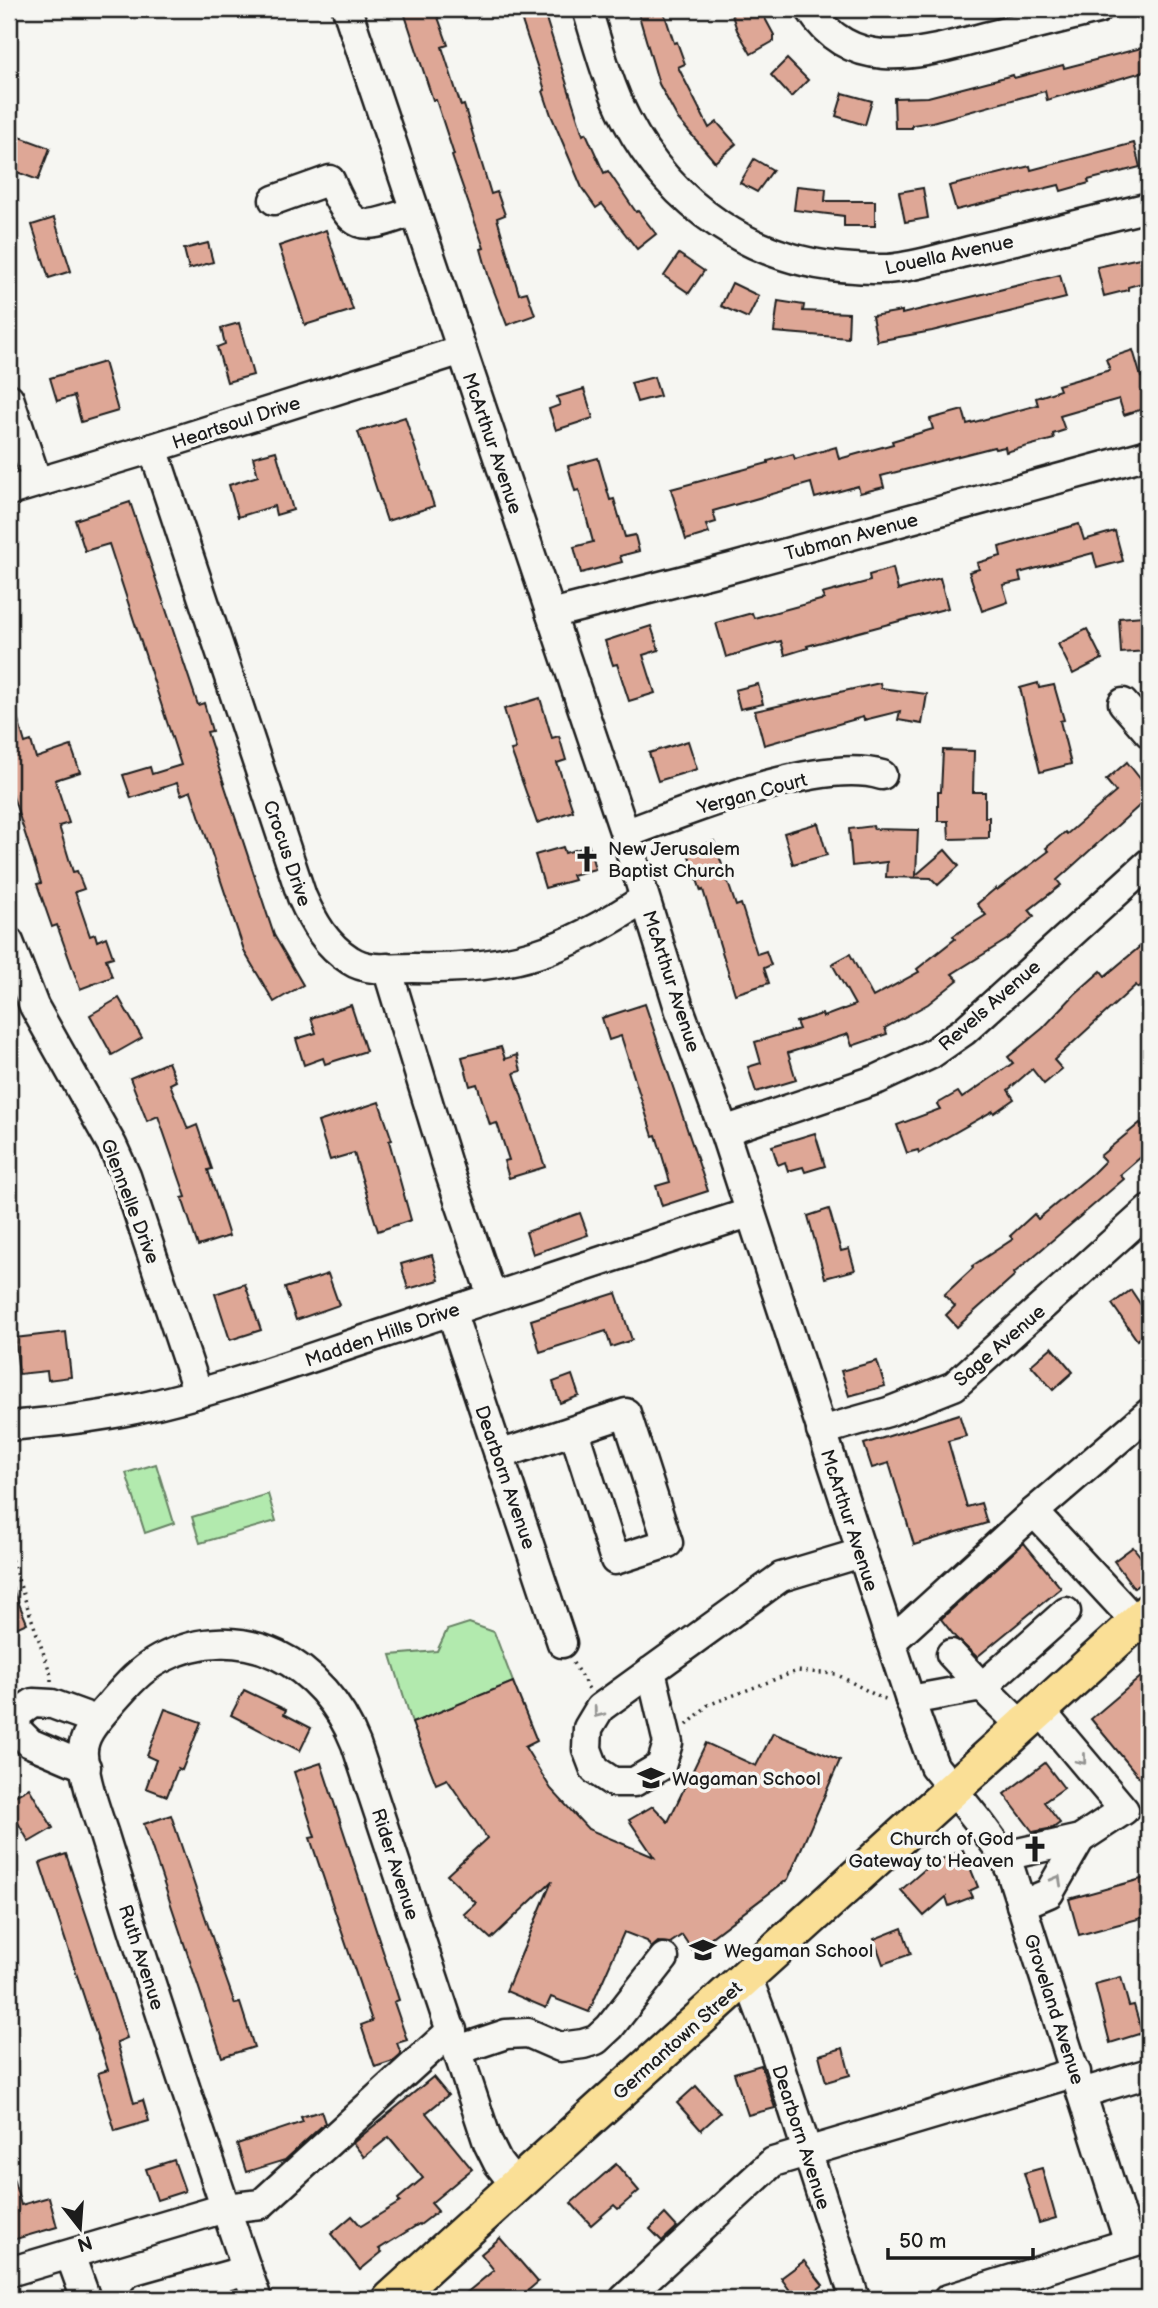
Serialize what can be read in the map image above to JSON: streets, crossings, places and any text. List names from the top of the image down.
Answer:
{
  "streets": {
    "main road": ["Germantown Street"],
    "street": [
      "Louella Avenue",
      "Heartsoul Drive",
      "McArthur Avenue",
      "Tubman Avenue",
      "Yergan Court",
      "Crocus Drive",
      "Revels Avenue",
      "Glennelle Drive",
      "Madden Hills Drive",
      "Sage Avenue",
      "Dearborn Avenue",
      "Rider Avenue",
      "Ruth Avenue",
      "Groveland Avenue"
    ]
  },
  "crossings": [
    ["Heartsoul Drive", "McArthur Avenue"],
    ["Heartsoul Drive", "Crocus Drive"],
    ["McArthur Avenue", "Tubman Avenue"],
    ["McArthur Avenue", "Yergan Court"],
    ["McArthur Avenue", "Crocus Drive"],
    ["McArthur Avenue", "Revels Avenue"],
    ["McArthur Avenue", "Madden Hills Drive"],
    ["McArthur Avenue", "Sage Avenue"],
    ["McArthur Avenue", "Groveland Avenue"],
    ["McArthur Avenue", "Germantown Street"],
    ["Glennelle Drive", "Madden Hills Drive"],
    ["Madden Hills Drive", "Dearborn Avenue"],
    ["Dearborn Avenue", "Germantown Street"],
    ["Rider Avenue", "Ruth Avenue"],
    ["Rider Avenue", "Germantown Street"],
    ["Groveland Avenue", "Germantown Street"]
  ],
  "places": {
    "church": ["New Jerusalem Baptist Church", "Church of God Gateway to Heaven"],
    "school or university": ["Wagaman School", "Wegaman School"]
  },
  "scale_bar": "50 m",
  "north": "bottom"
}
